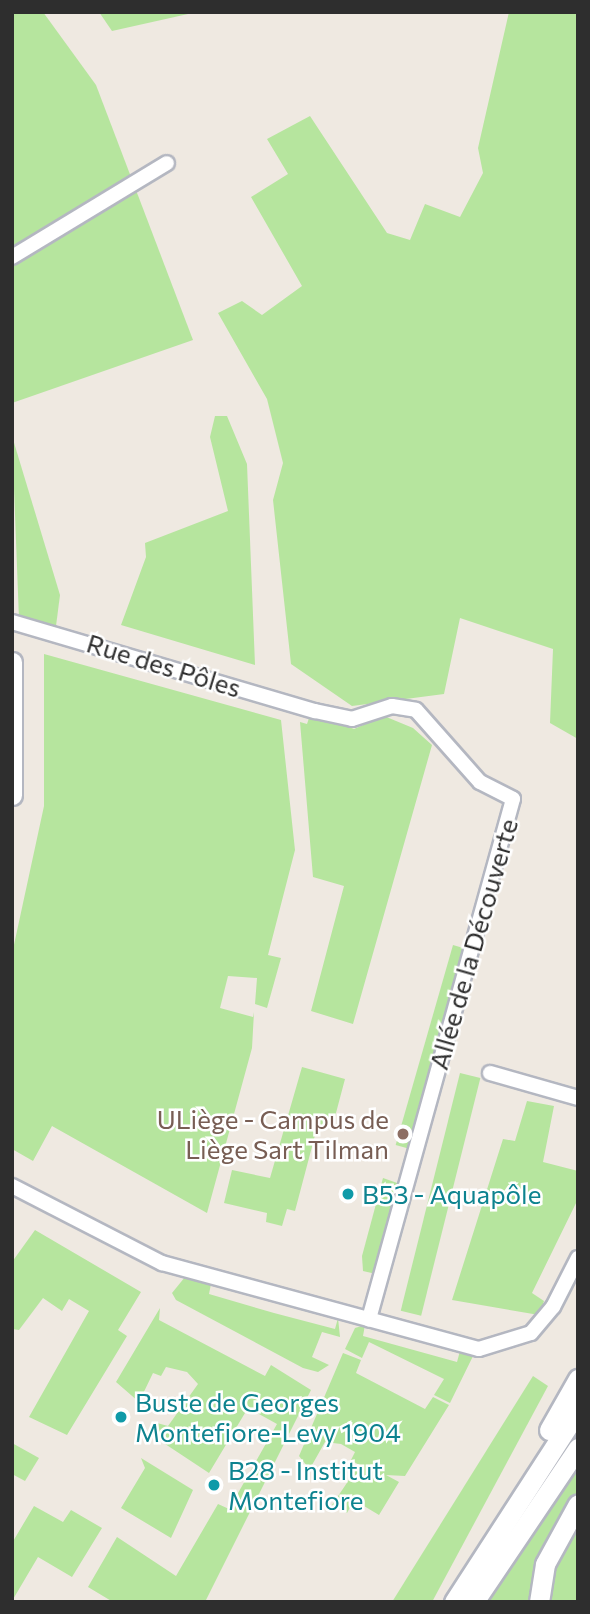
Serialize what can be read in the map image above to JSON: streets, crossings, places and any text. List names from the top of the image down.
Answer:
{
  "streets": {
    "street": ["Rue des Pôles", "Allée de la Découverte"]
  },
  "crossings": [
    ["Rue des Pôles", "Allée de la Découverte"]
  ],
  "places": [
    "ULiège - Campus de Liège Sart Tilman",
    "B53 - Aquapôle",
    "Buste de Georges Montefiore-Levy 1904",
    "B28 - Institut Montefiore"
  ]
}
